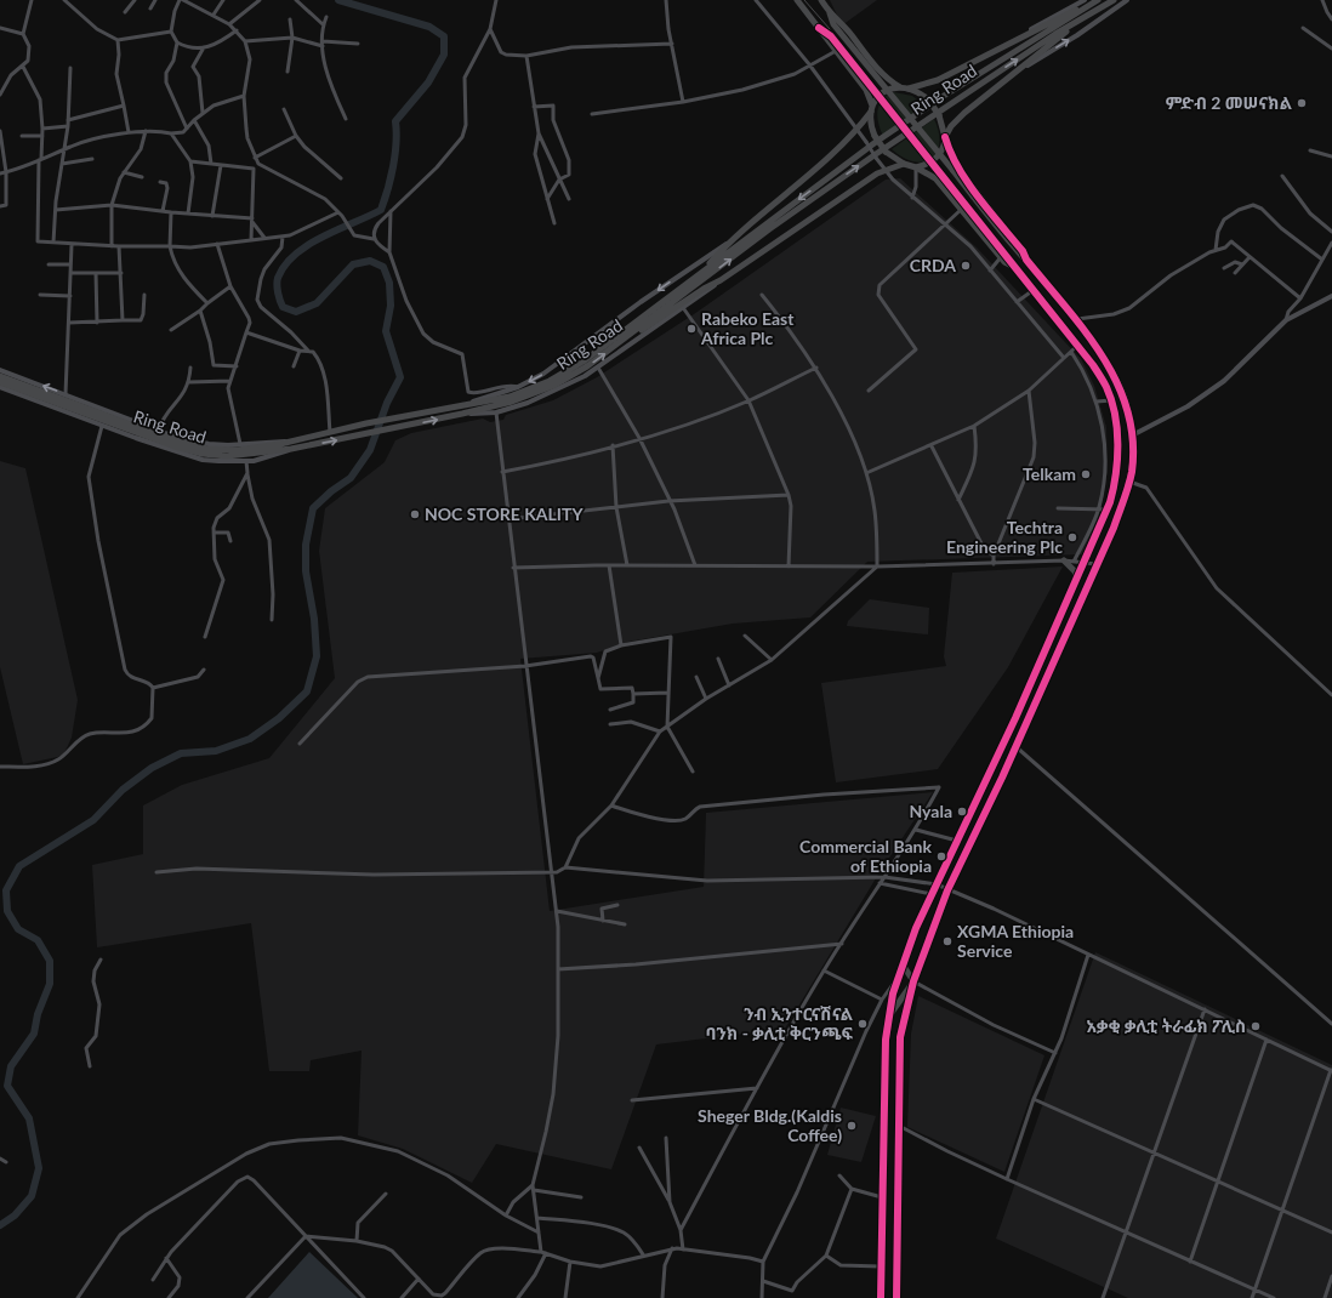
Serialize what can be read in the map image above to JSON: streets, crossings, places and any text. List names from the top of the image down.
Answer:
{
  "streets": {
    "main road": ["Ring Road"]
  },
  "places": [
    "ምድብ 2 መሠናክል",
    "CRDA",
    "Rabeko East Africa Plc",
    "Telkam",
    "NOC STORE KALITY",
    "Techtra Engineering Plc",
    "Nyala",
    "Commercial Bank of Ethiopia",
    "XGMA Ethiopia Service",
    "ንብ ኢንተርናሽናል ባንክ - ቃሊቲ ቅርንጫፍ",
    "አቃቂ ቃሊቲ ትራፊክ ፖሊስ",
    "Sheger Bldg.(Kaldis Coffee)"
  ]
}
